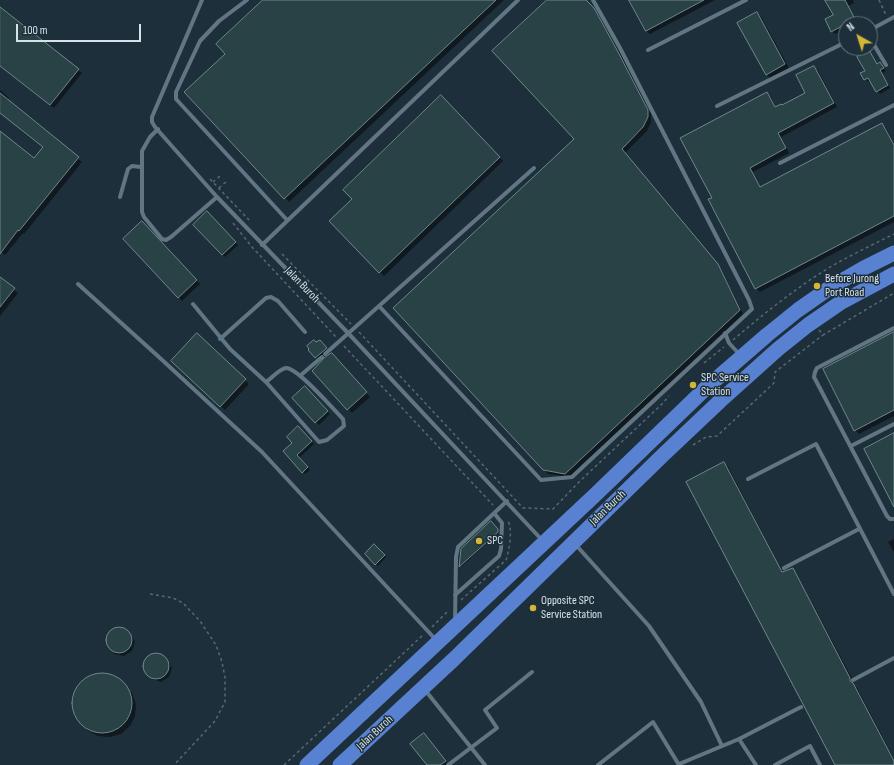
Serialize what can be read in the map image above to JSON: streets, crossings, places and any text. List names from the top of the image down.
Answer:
{
  "streets": {
    "highway": ["Jalan Buroh"]
  },
  "places": [
    "Before Jurong Port Road",
    "SPC Service Station",
    "SPC",
    "Opposite SPC Service Station"
  ],
  "scale_bar": "100 m",
  "north": "top left"
}
